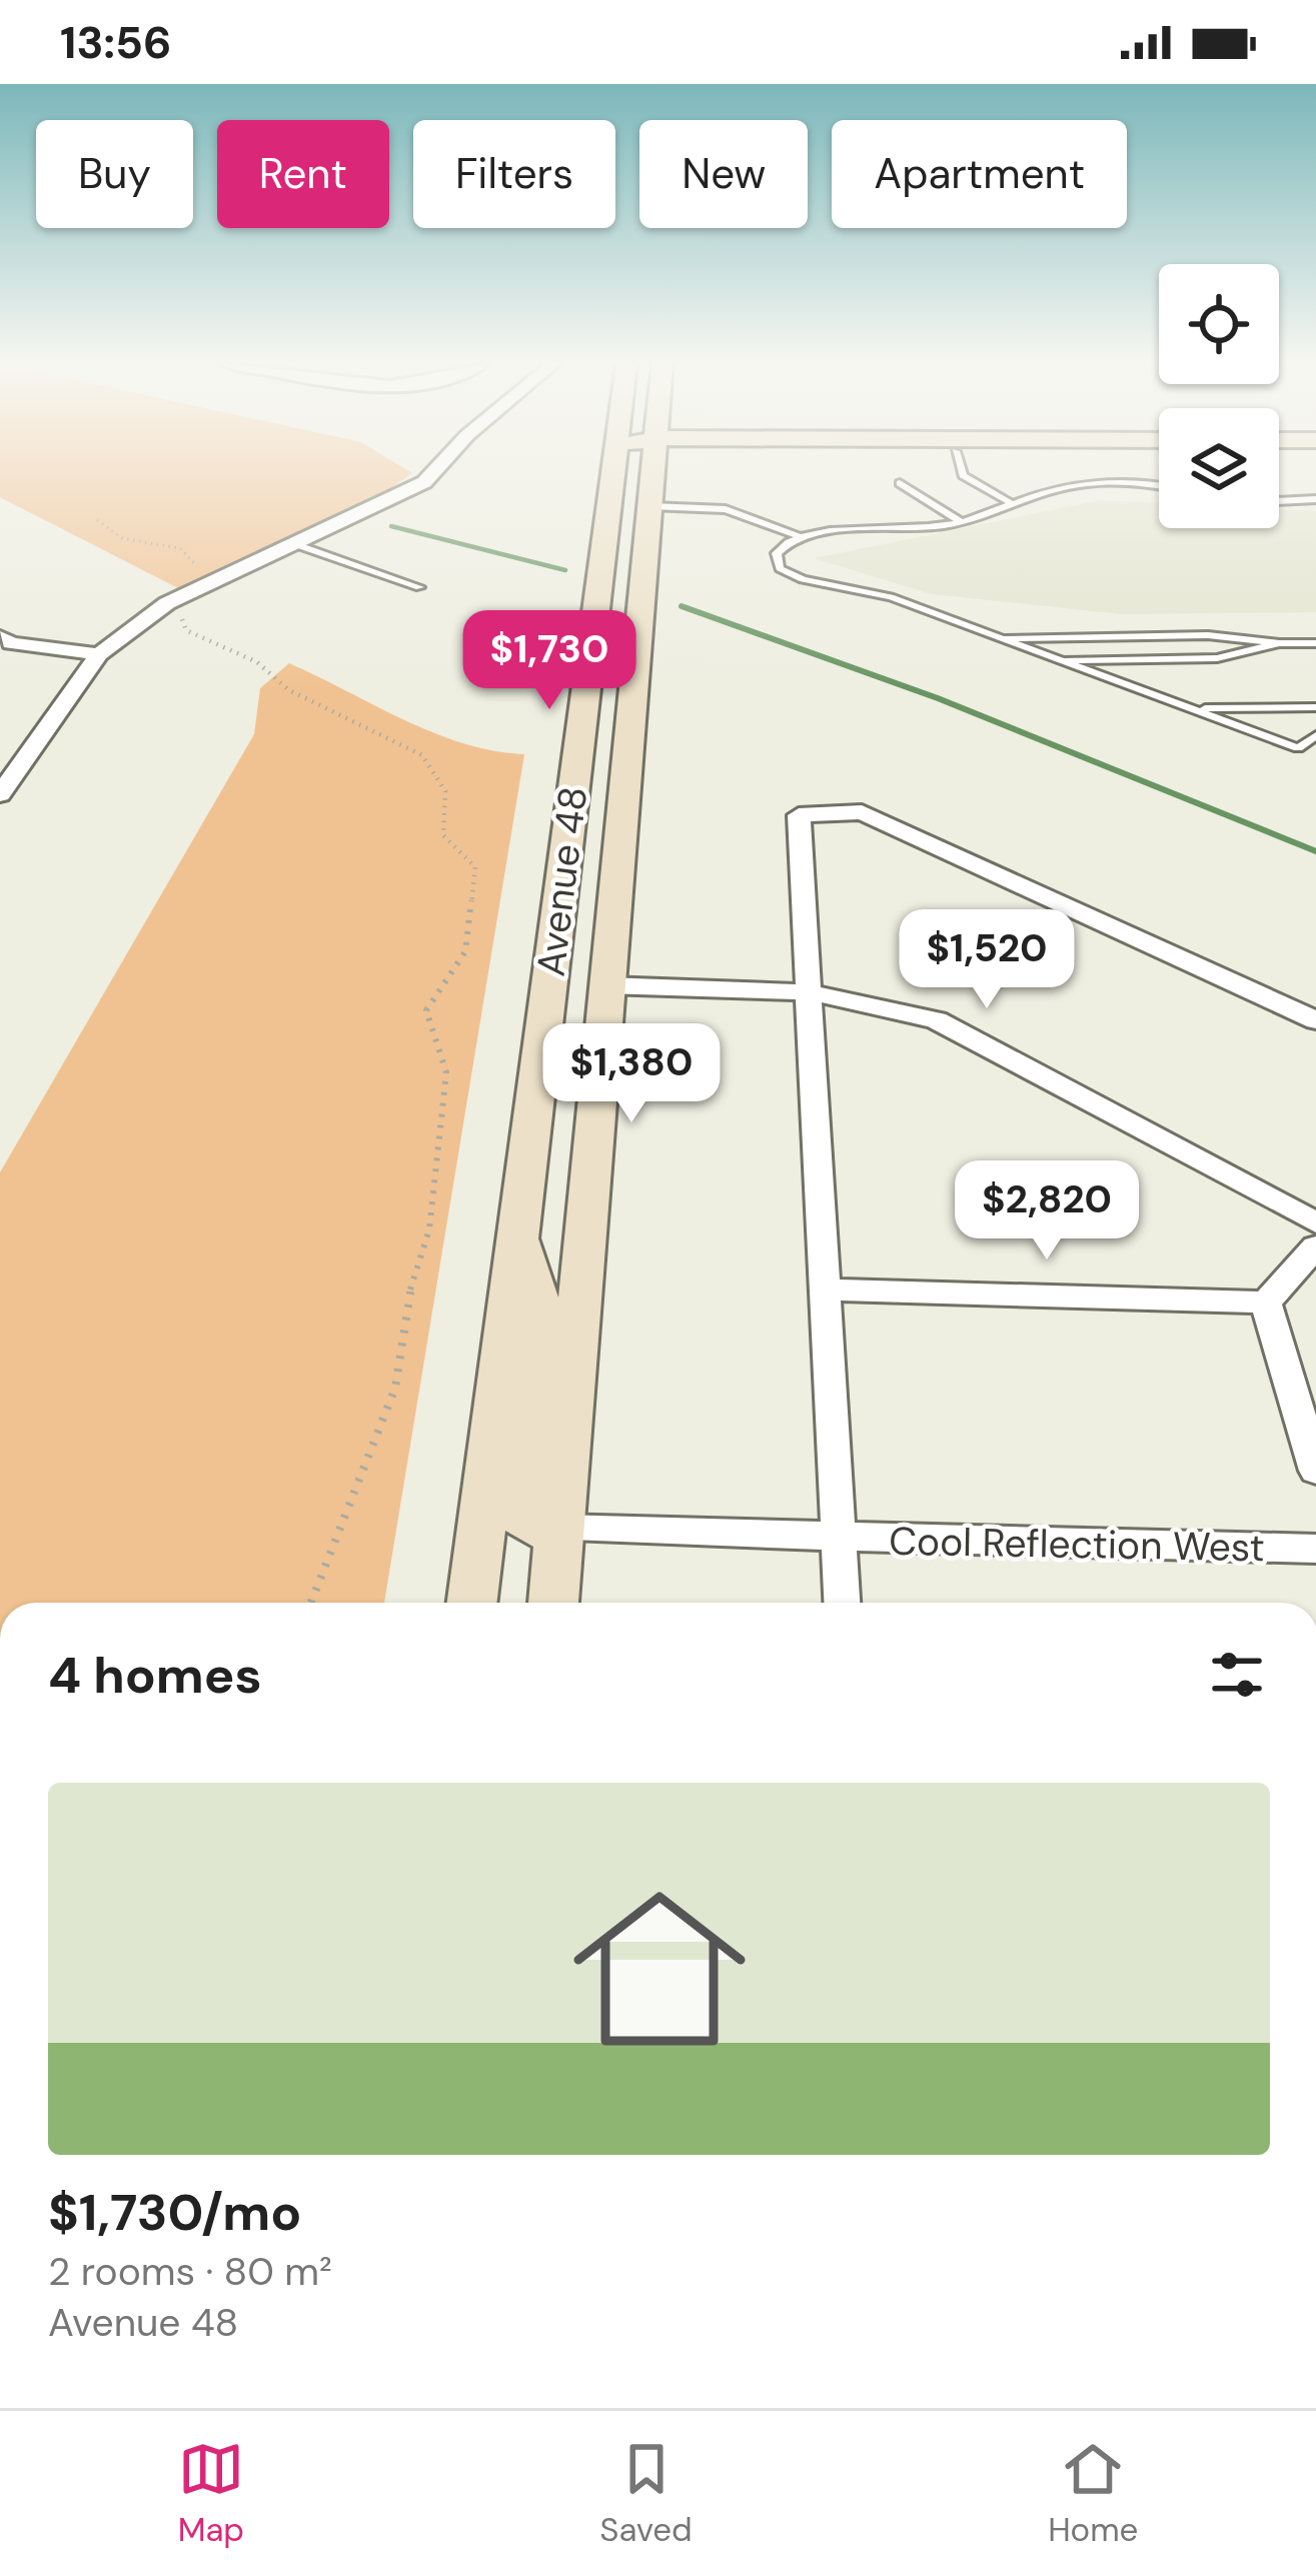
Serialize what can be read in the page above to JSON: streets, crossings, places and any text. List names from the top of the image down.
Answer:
{
  "streets": {
    "main road": ["Avenue 48"],
    "street": ["Cool Reflection West"]
  },
  "crossings": [
    ["Avenue 48", "Cool Reflection West"]
  ],
  "page": {
    "status": "13:56",
    "chip": [
      "Buy",
      "Rent",
      "Filters",
      "New",
      "Apartment"
    ],
    "price": [
      "$1,730",
      "$1,520",
      "$1,380",
      "$2,820"
    ],
    "heading": "4 homes",
    "list": [
      {
        "name": "$1,730/mo",
        "note": "2 rooms · 80 m² · Avenue 48"
      }
    ],
    "tabs": ["Map", "Saved", "Home"]
  }
}
